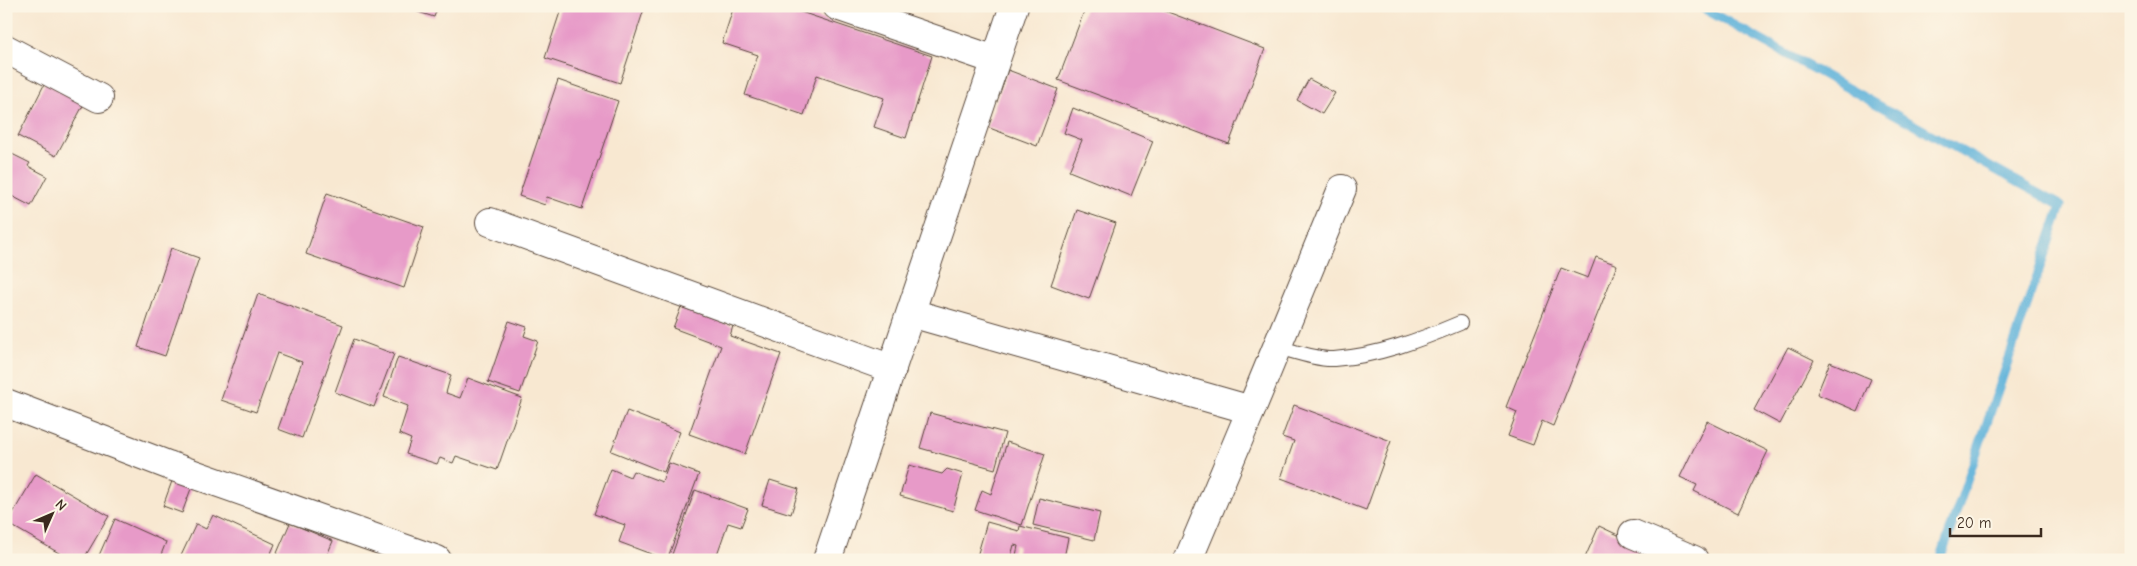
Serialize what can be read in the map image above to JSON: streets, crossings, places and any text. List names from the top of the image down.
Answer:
{
  "scale_bar": "20 m",
  "north": "top right"
}
